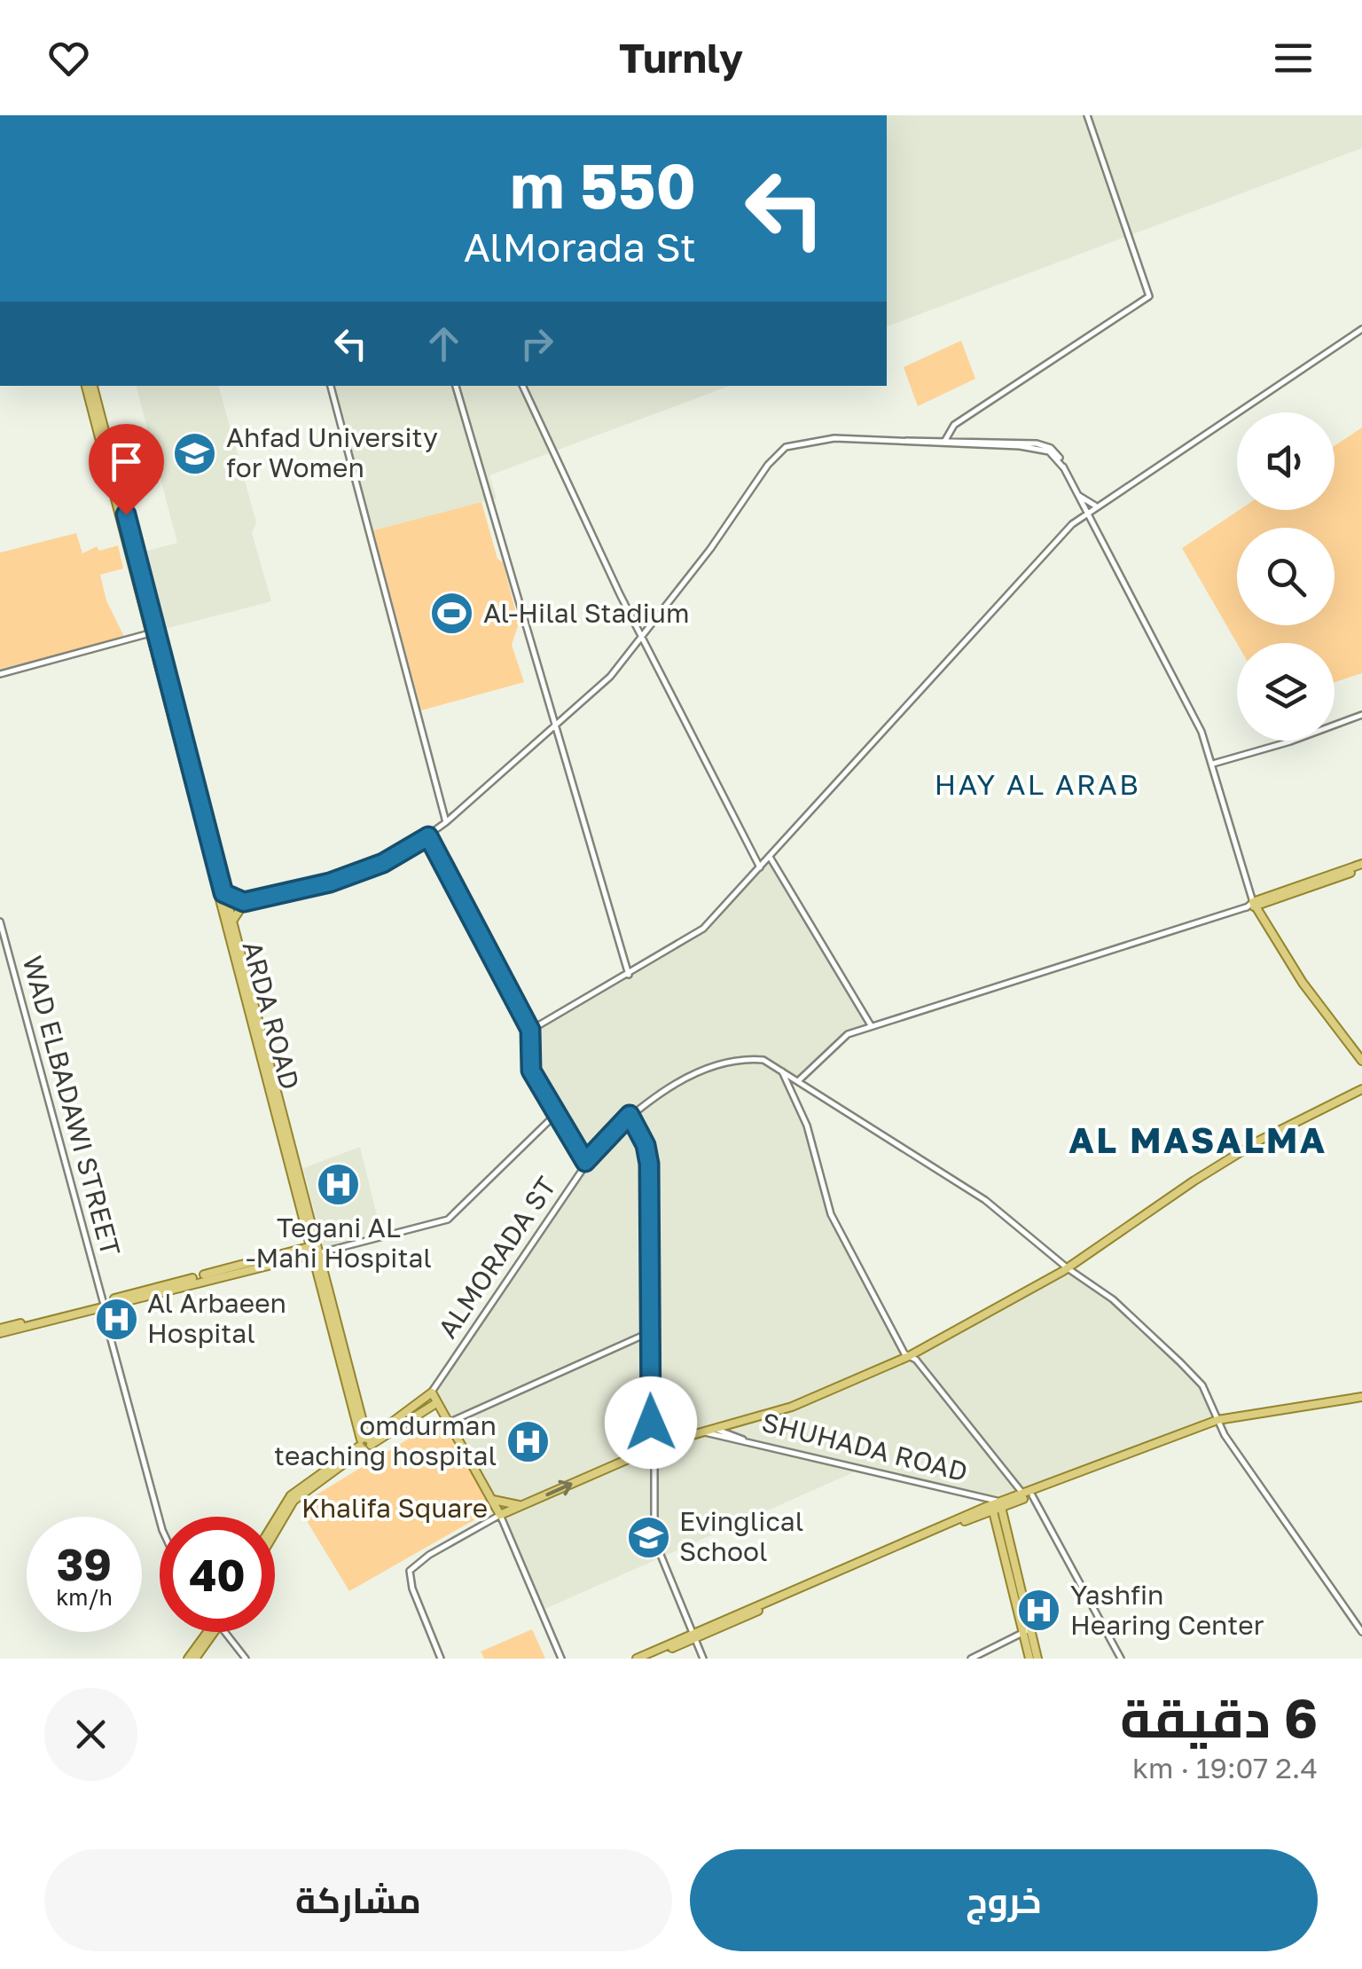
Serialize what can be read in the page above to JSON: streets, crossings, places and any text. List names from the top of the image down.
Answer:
{
  "streets": {
    "main road": ["ARDA ROAD"],
    "street": ["WAD ELBADAWI STREET", "ALMORADA ST", "SHUHADA ROAD"]
  },
  "districts": ["HAY AL ARAB", "AL MASALMA"],
  "parks": ["Khalifa Square"],
  "places": {
    "school or university": ["Ahfad University for Women", "Evinglical School"],
    "sports": ["Al-Hilal Stadium"],
    "hospital": [
      "Tegani AL -Mahi Hospital",
      "Al Arbaeen Hospital",
      "omdurman teaching hospital",
      "Yashfin Hearing Center"
    ]
  },
  "page": {
    "header": "Turnly",
    "turn": ["550 m", "AlMorada St"],
    "speed": "39 km/h",
    "limit": "40",
    "heading": ["6 دقيقة", "2.4 km · 19:07"],
    "buttons": ["خروج", "مشاركة"]
  }
}
